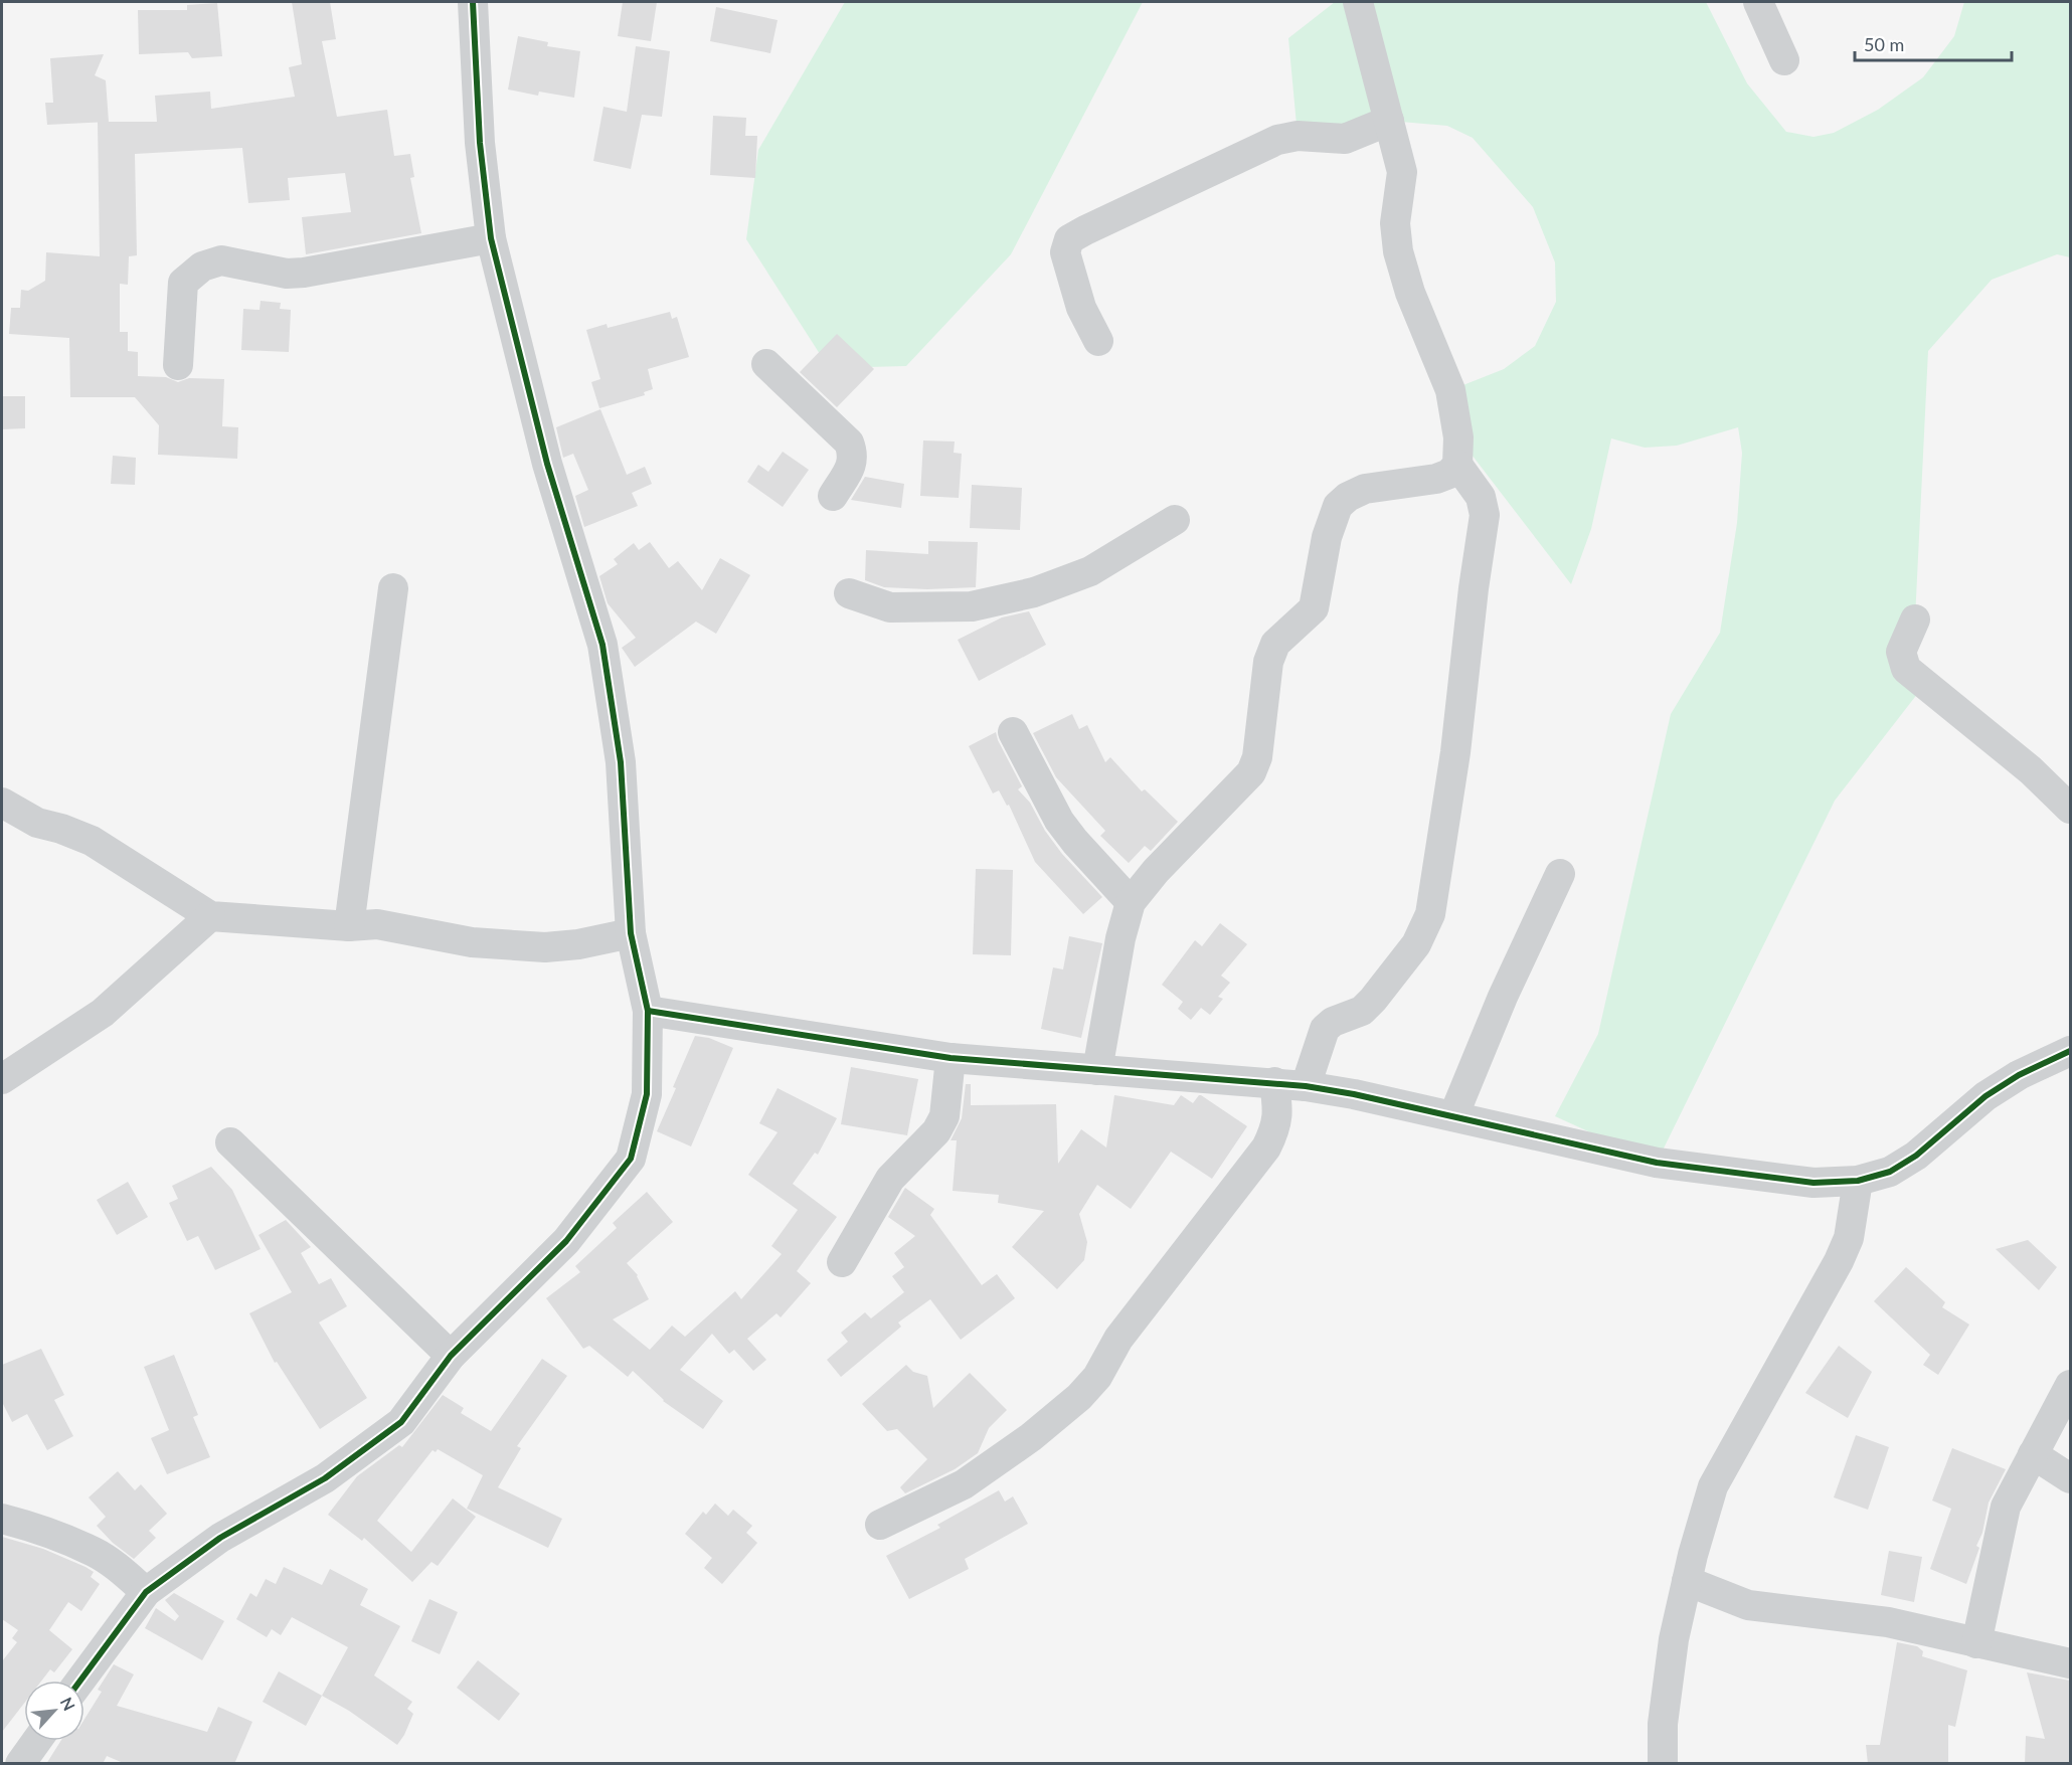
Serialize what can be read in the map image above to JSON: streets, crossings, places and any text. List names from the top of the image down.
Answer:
{
  "scale_bar": "50 m",
  "north": "top right"
}
